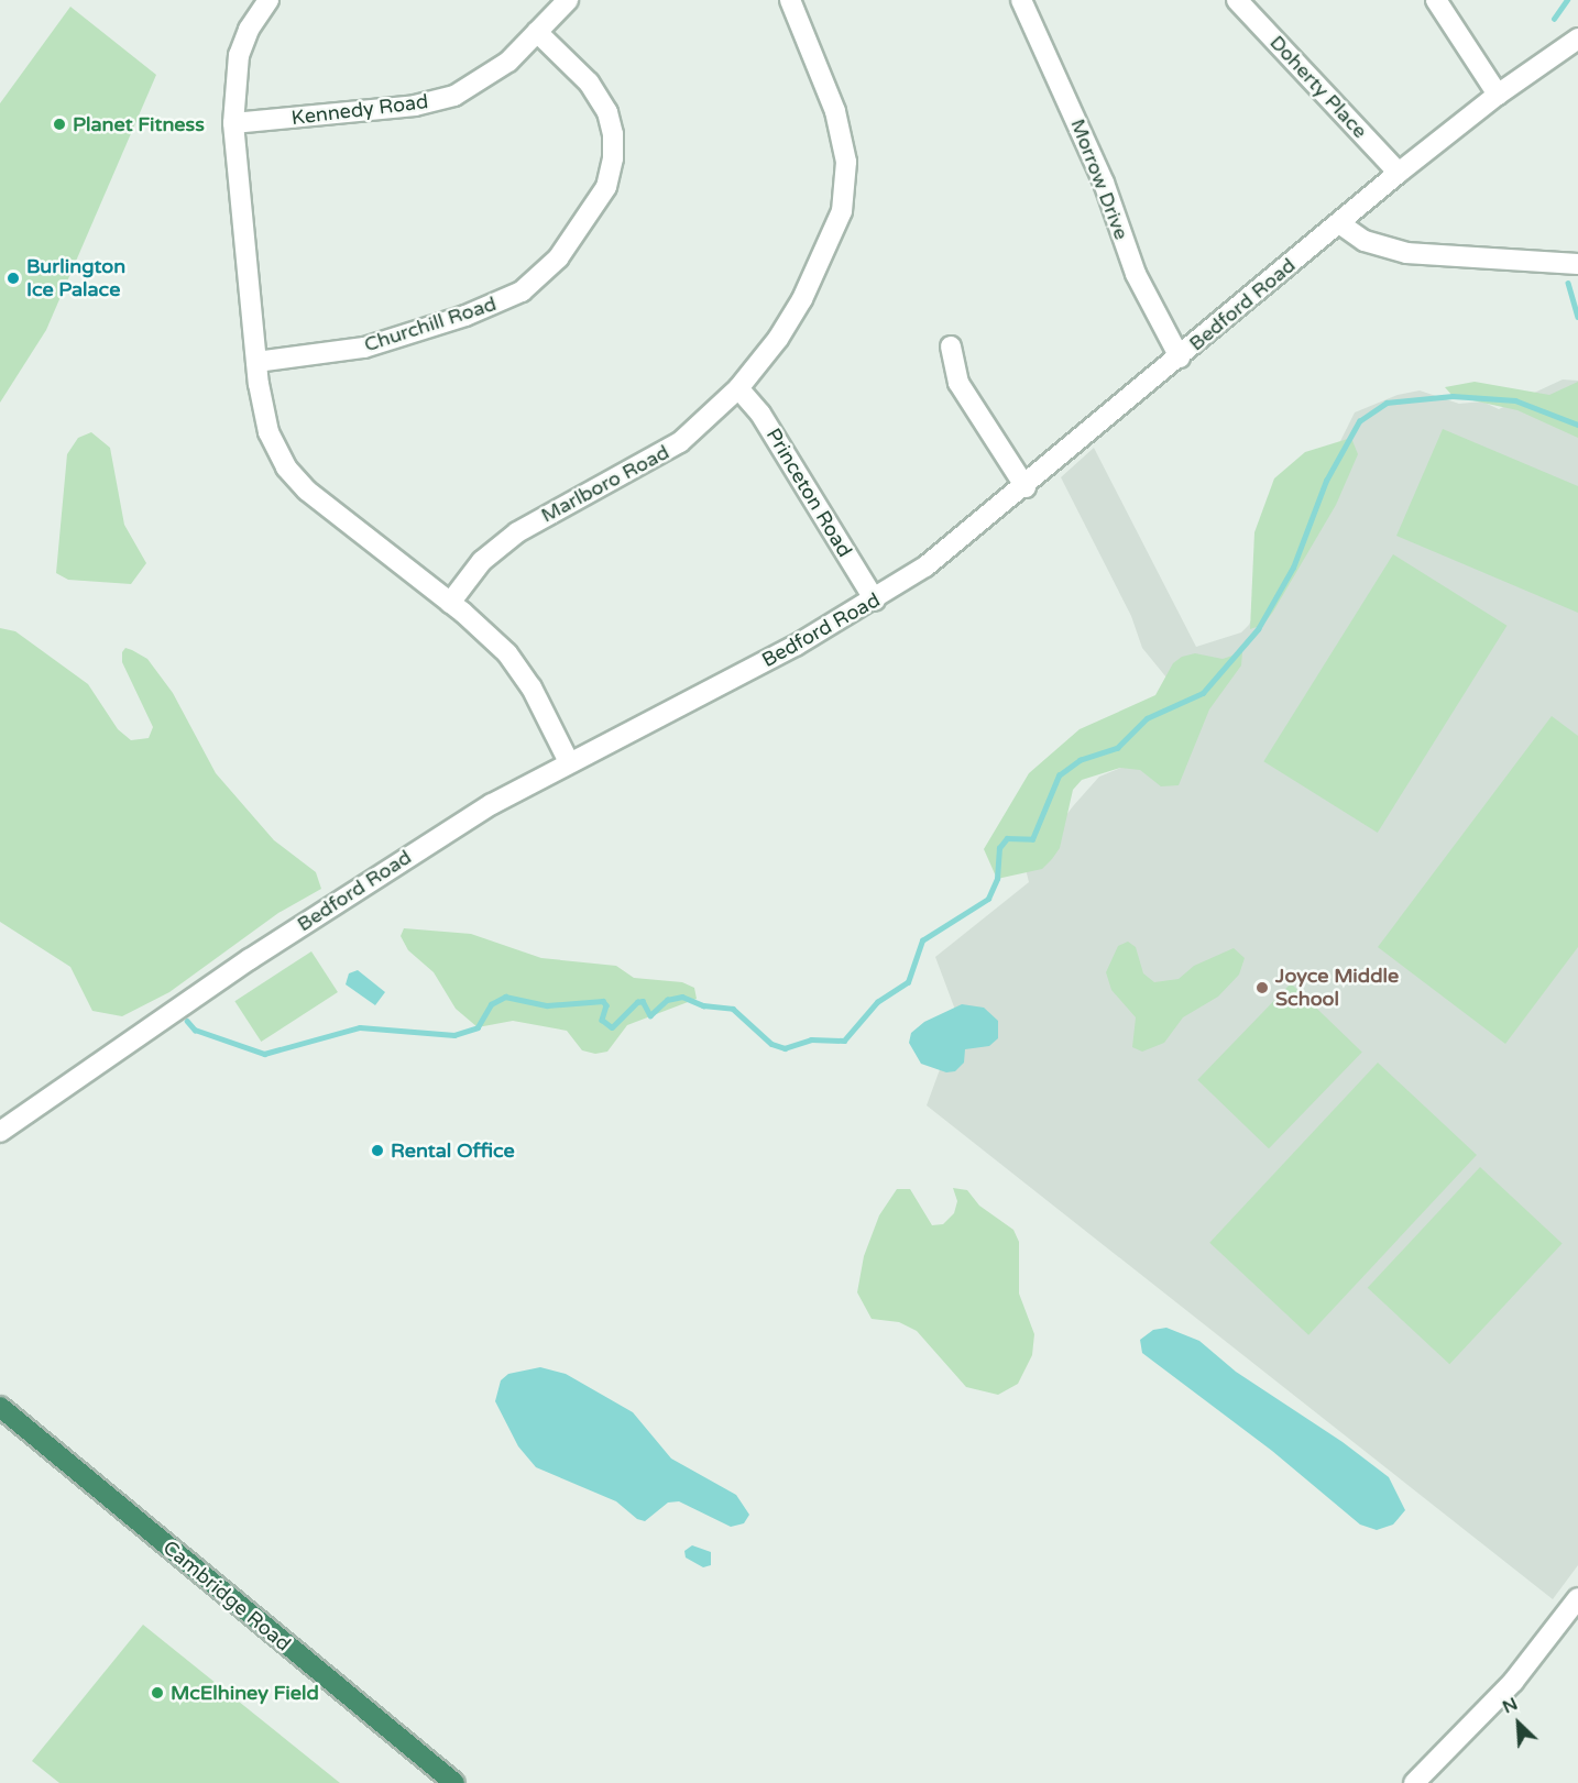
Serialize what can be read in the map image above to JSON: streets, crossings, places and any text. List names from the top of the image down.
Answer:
{
  "streets": {
    "highway": ["Cambridge Road"],
    "street": [
      "Doherty Place",
      "Kennedy Road",
      "Morrow Drive",
      "Bedford Road",
      "Churchill Road",
      "Marlboro Road",
      "Princeton Road"
    ]
  },
  "crossings": [
    ["Doherty Place", "Bedford Road"],
    ["Kennedy Road", "Churchill Road"],
    ["Morrow Drive", "Bedford Road"],
    ["Bedford Road", "Princeton Road"],
    ["Marlboro Road", "Princeton Road"]
  ],
  "places": [
    "Planet Fitness",
    "Burlington Ice Palace",
    "Joyce Middle School",
    "Rental Office",
    "McElhiney Field"
  ],
  "north": "top left"
}
